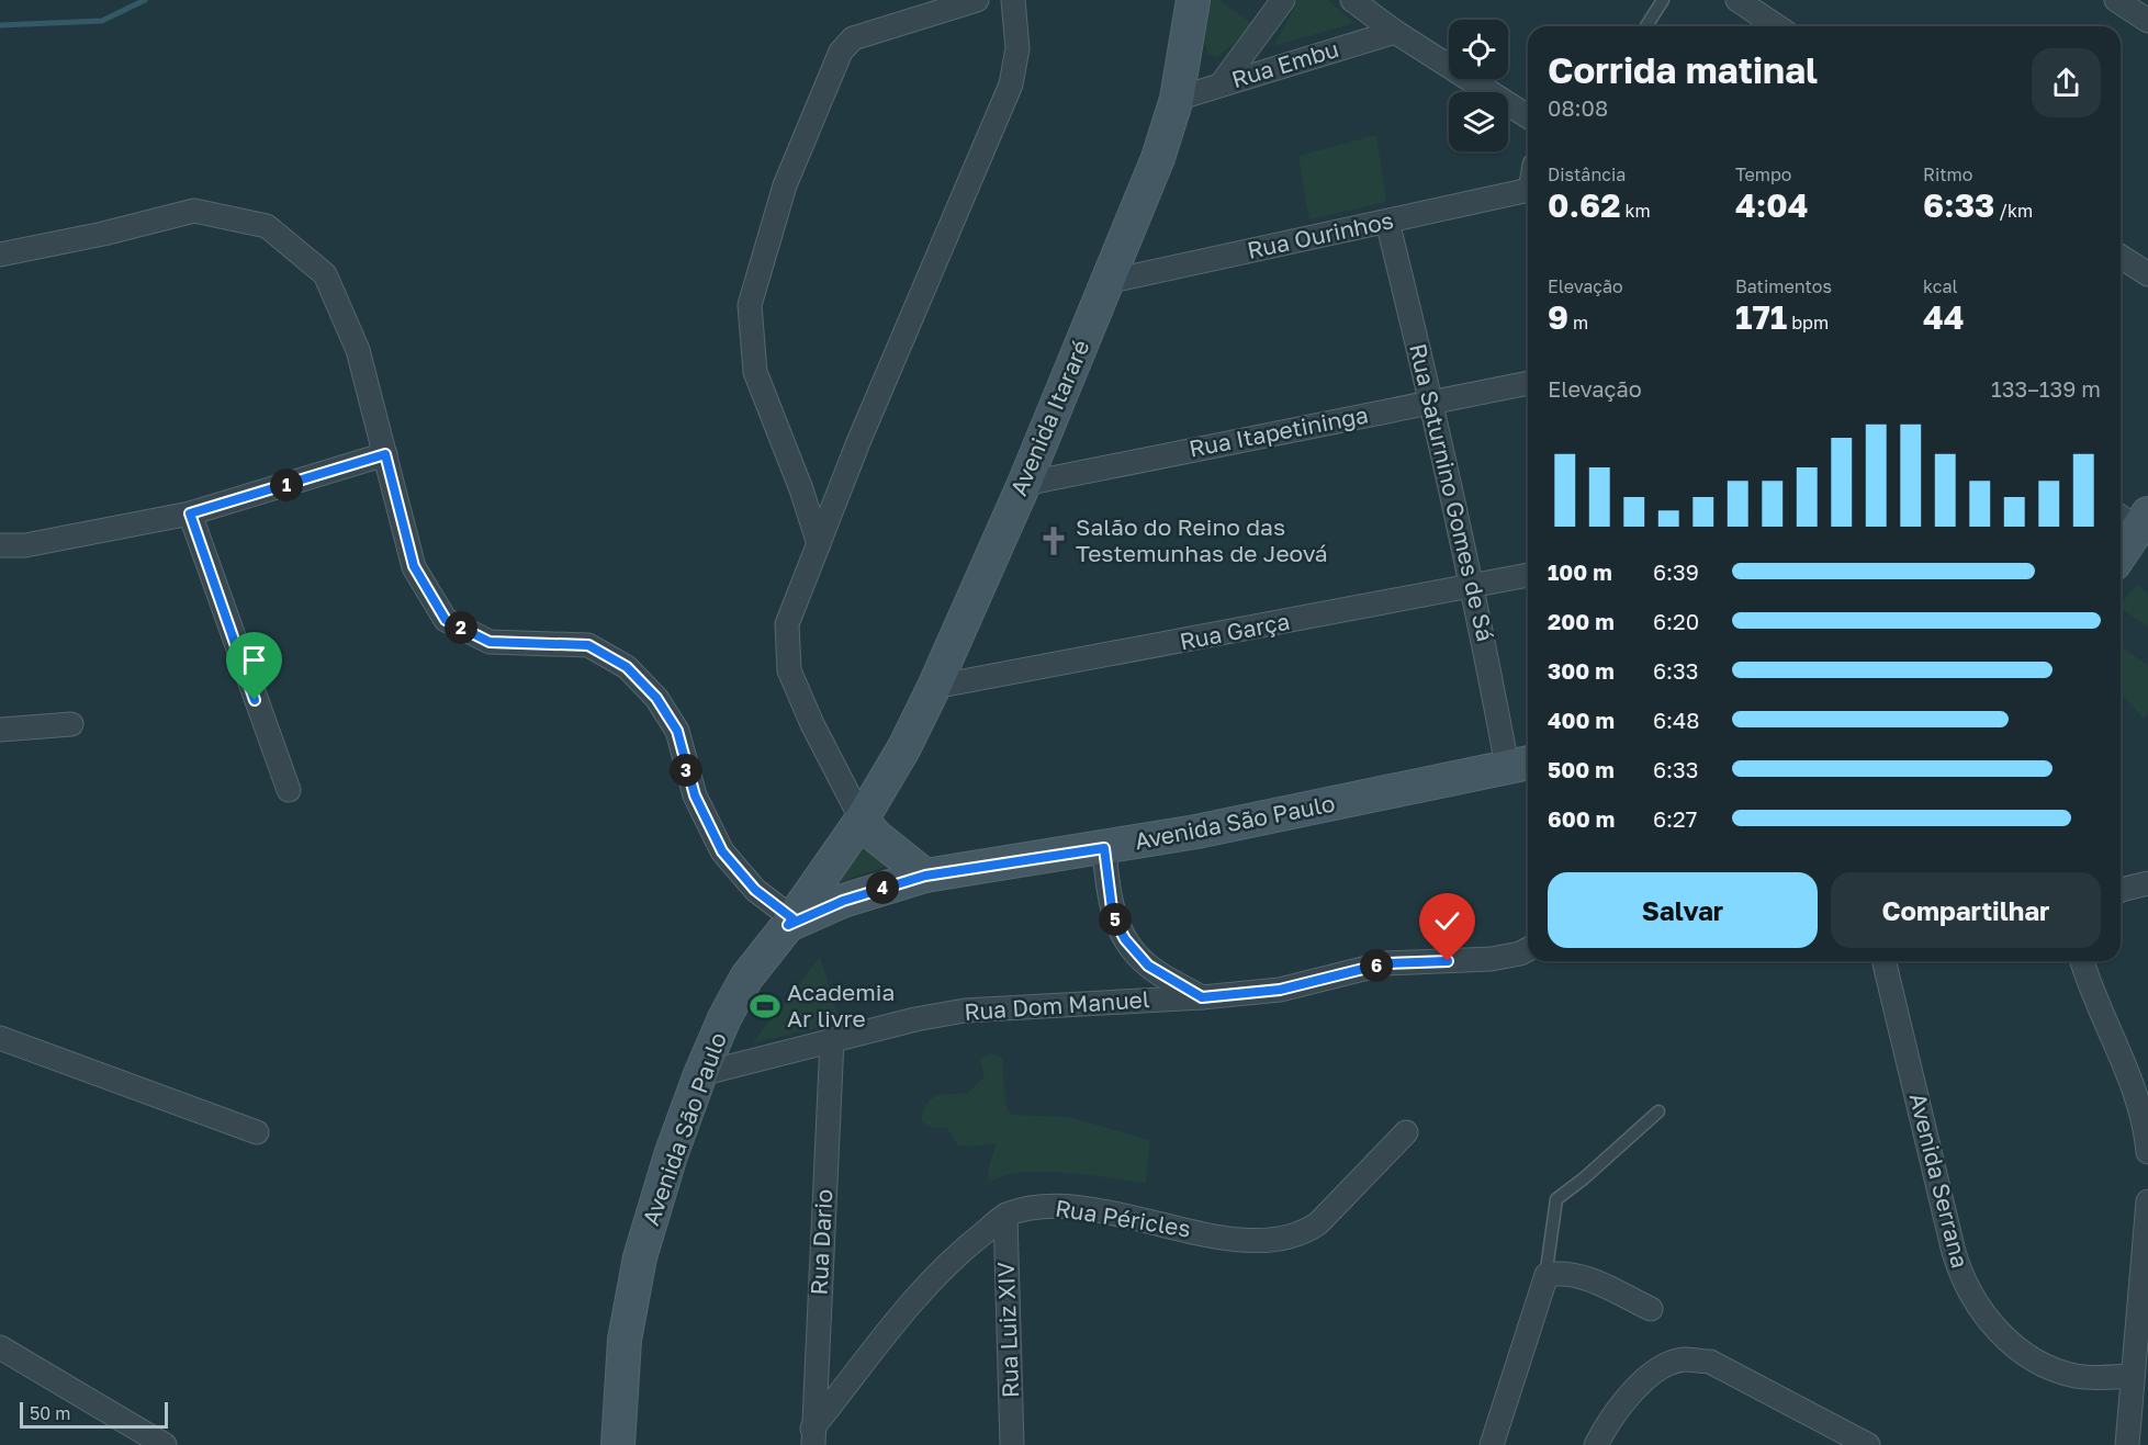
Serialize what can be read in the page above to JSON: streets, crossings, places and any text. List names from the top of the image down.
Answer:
{
  "streets": {
    "main road": ["Avenida Itararé", "Avenida São Paulo"],
    "street": [
      "Rua Embu",
      "Rua Ourinhos",
      "Rua Itapetininga",
      "Rua Saturnino Gomes de Sá",
      "Rua Garça",
      "Rua Dom Manuel",
      "Avenida Serrana",
      "Rua Péricles",
      "Rua Dario",
      "Rua Luiz XIV"
    ]
  },
  "crossings": [
    ["Rua Embu", "Avenida Itararé"],
    ["Rua Ourinhos", "Avenida Itararé"],
    ["Rua Ourinhos", "Rua Saturnino Gomes de Sá"],
    ["Avenida Itararé", "Rua Itapetininga"],
    ["Avenida Itararé", "Rua Garça"],
    ["Avenida Itararé", "Avenida São Paulo"],
    ["Rua Itapetininga", "Rua Saturnino Gomes de Sá"],
    ["Rua Saturnino Gomes de Sá", "Rua Garça"],
    ["Rua Saturnino Gomes de Sá", "Avenida São Paulo"],
    ["Avenida São Paulo", "Rua Dom Manuel"],
    ["Rua Dom Manuel", "Rua Dario"],
    ["Rua Péricles", "Rua Dario"],
    ["Rua Péricles", "Rua Luiz XIV"]
  ],
  "places": {
    "church": ["Salão do Reino das Testemunhas de Jeová"],
    "sports": ["Academia Ar livre"]
  },
  "scale_bar": "50 m",
  "page": {
    "heading": ["Corrida matinal", "08:08"],
    "stats": [
      ["Distância", "0.62 km"],
      ["Tempo", "4:04"],
      ["Ritmo", "6:33 /km"],
      ["Elevação", "9 m"],
      ["Batimentos", "171 bpm"],
      ["kcal", "44"]
    ],
    "chart": ["Elevação", "133–139 m"],
    "pins": [
      "1",
      "2",
      "3",
      "4",
      "5",
      "6"
    ],
    "list": [
      {
        "name": "100 m",
        "note": "6:39"
      },
      {
        "name": "200 m",
        "note": "6:20"
      },
      {
        "name": "300 m",
        "note": "6:33"
      },
      {
        "name": "400 m",
        "note": "6:48"
      },
      {
        "name": "500 m",
        "note": "6:33"
      },
      {
        "name": "600 m",
        "note": "6:27"
      }
    ],
    "buttons": ["Salvar", "Compartilhar"],
    "scale": "50 m"
  }
}
